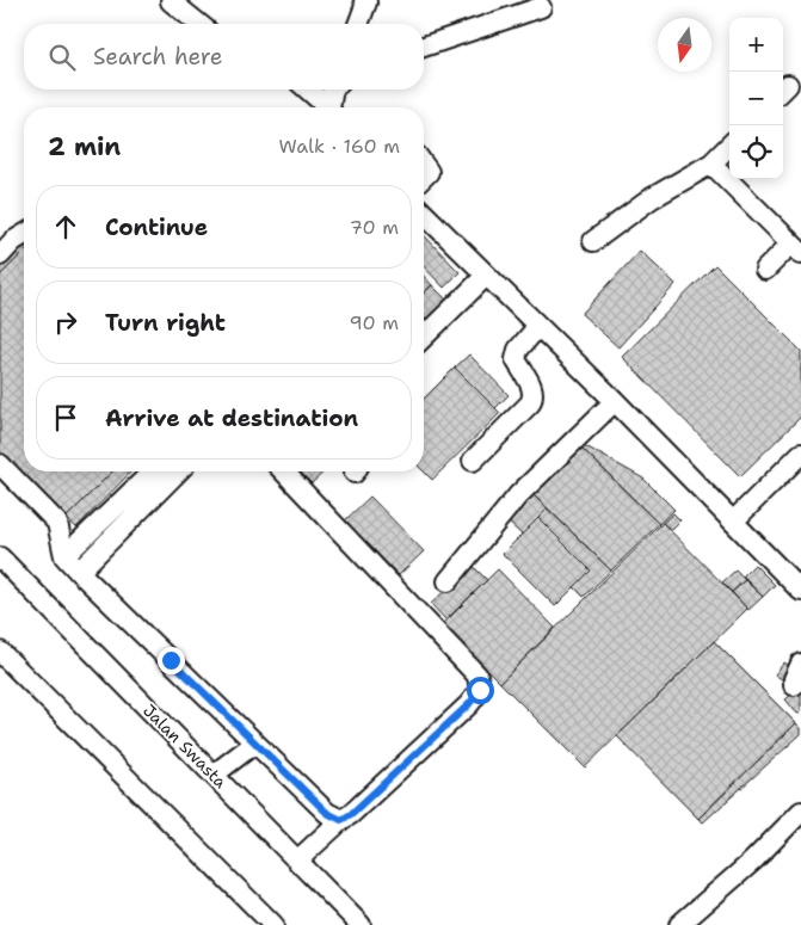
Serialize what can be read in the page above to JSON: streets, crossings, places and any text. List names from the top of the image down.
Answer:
{
  "streets": {
    "street": ["Jalan Swasta"]
  },
  "north": "bottom",
  "page": {
    "map_buttons": ["+", "−"],
    "search": "Search here",
    "heading": ["2 min", "Walk · 160 m"],
    "list": [
      ["Continue", "70 m"],
      ["Turn right", "90 m"],
      "Arrive at destination"
    ]
  }
}
